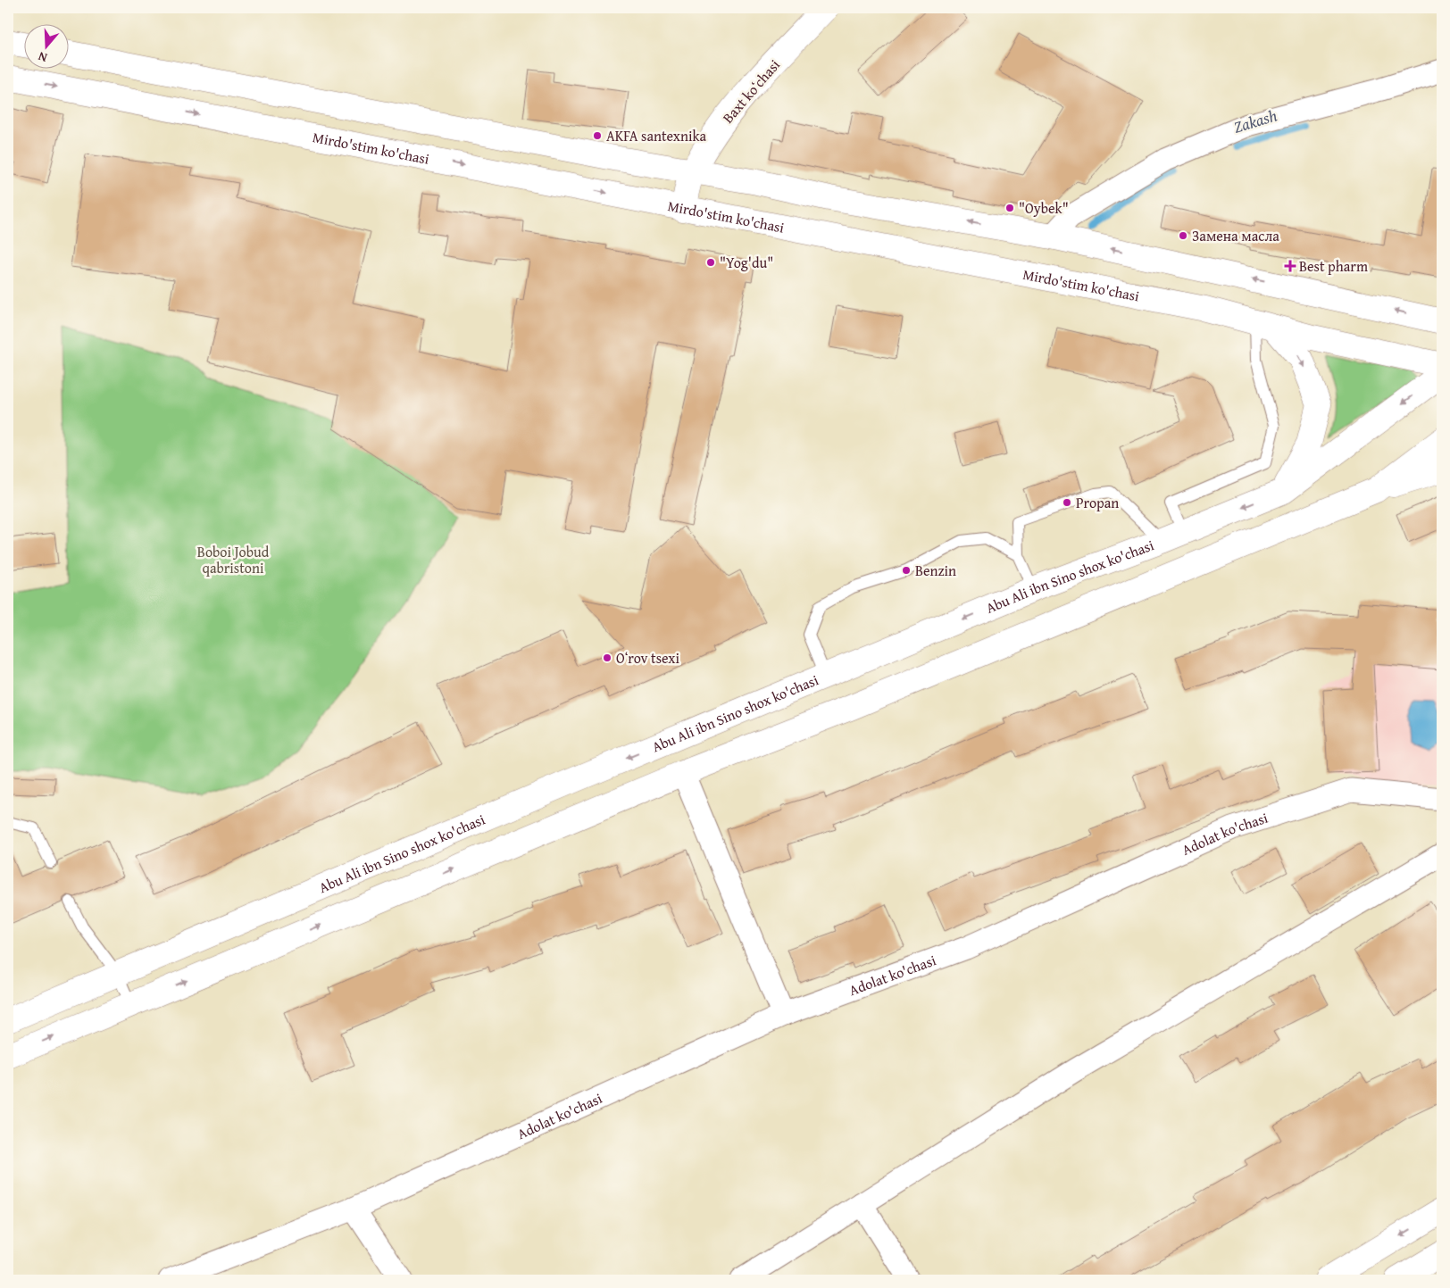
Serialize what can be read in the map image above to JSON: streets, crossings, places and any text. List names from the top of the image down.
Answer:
{
  "streets": {
    "main road": ["Baxt koʻchasi", "Mirdo'stim ko'chasi", "Abu Ali ibn Sino shox ko'chasi"],
    "street": ["Adolat ko'chasi"]
  },
  "crossings": [
    ["Baxt koʻchasi", "Mirdo'stim ko'chasi"]
  ],
  "water": ["Zakash"],
  "parks": ["Boboi Jobud qabristoni"],
  "places": {
    "other": [
      "AKFA santexnika",
      "\"Oybek\"",
      "Замена масла",
      "\"Yog'du\"",
      "Propan",
      "Benzin",
      "Oʻrov tsexi"
    ],
    "health": ["Best pharm"]
  },
  "north": "bottom"
}
